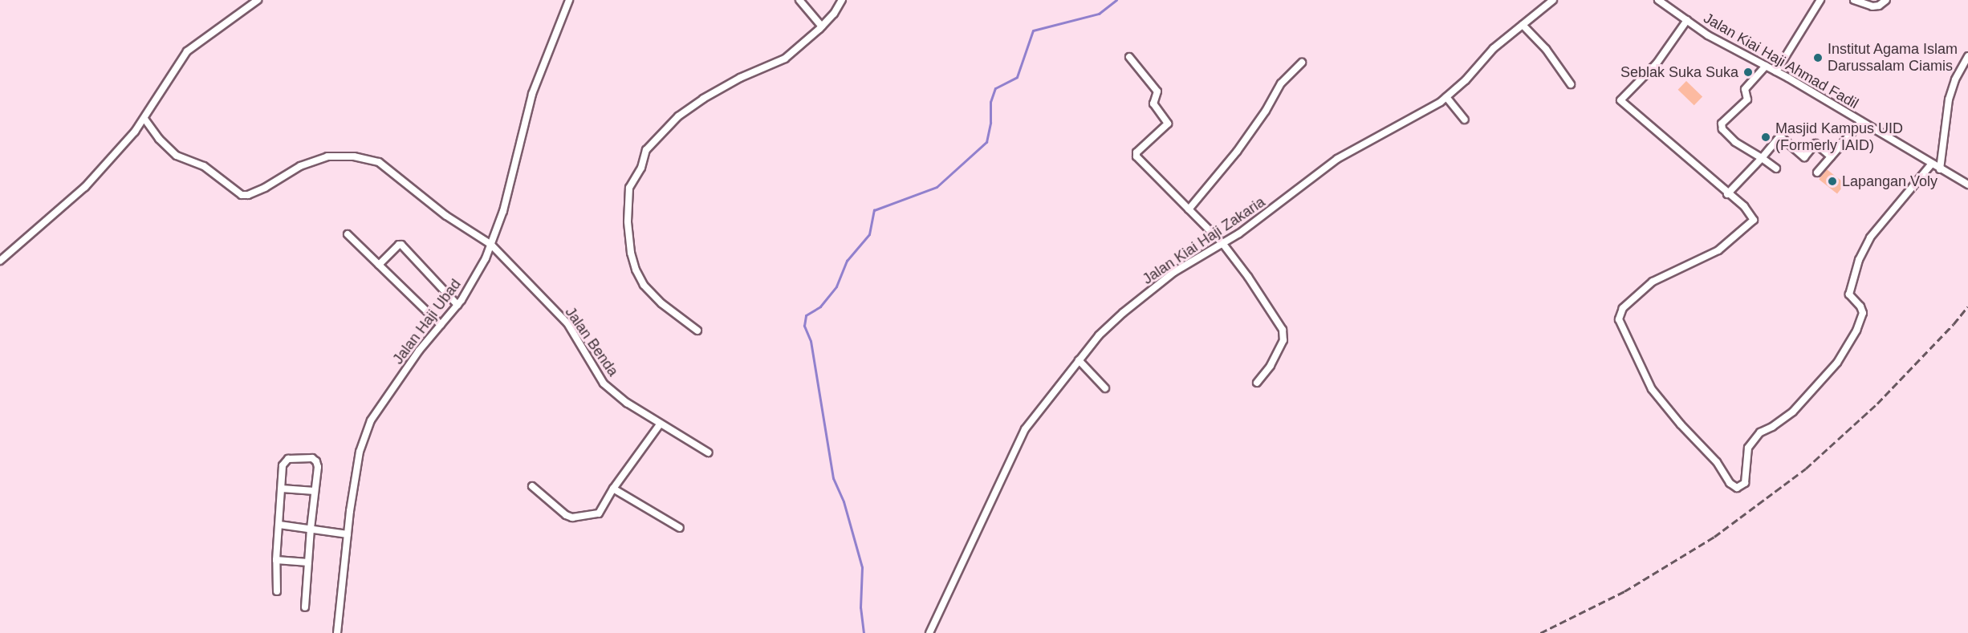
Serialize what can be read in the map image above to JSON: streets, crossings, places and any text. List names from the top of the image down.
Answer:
{
  "streets": {
    "street": [
      "Jalan Kiai Haji Ahmad Fadil",
      "Jalan Kiai Haji Zakaria",
      "Jalan Haji Ubad",
      "Jalan Benda"
    ]
  },
  "crossings": [
    ["Jalan Haji Ubad", "Jalan Benda"]
  ],
  "places": [
    "Institut Agama Islam Darussalam Ciamis",
    "Seblak Suka Suka",
    "Masjid Kampus UID (Formerly IAID)",
    "Lapangan Voly"
  ]
}
